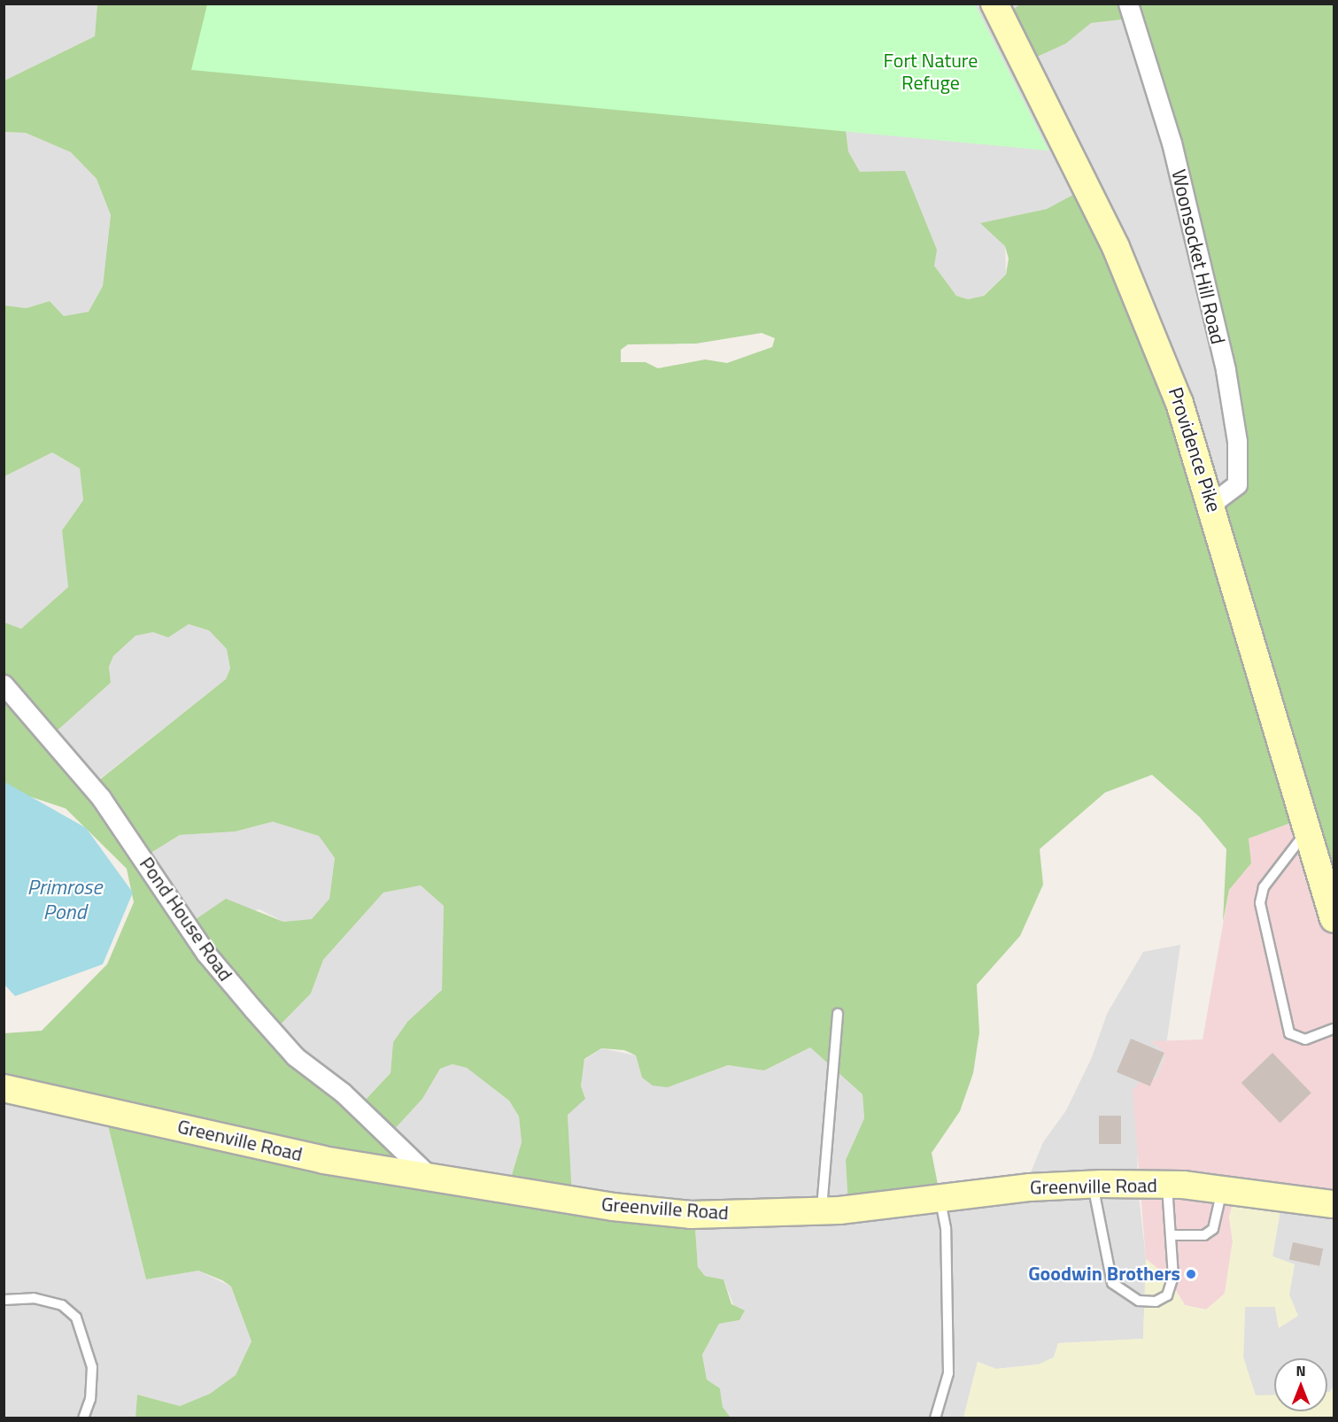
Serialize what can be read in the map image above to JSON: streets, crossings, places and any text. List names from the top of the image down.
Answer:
{
  "streets": {
    "main road": ["Providence Pike", "Greenville Road"],
    "street": ["Woonsocket Hill Road", "Pond House Road"]
  },
  "crossings": [
    ["Woonsocket Hill Road", "Providence Pike"],
    ["Pond House Road", "Greenville Road"]
  ],
  "water": ["Primrose Pond"],
  "parks": ["Fort Nature Refuge"],
  "places": ["Goodwin Brothers"],
  "north": "top"
}
